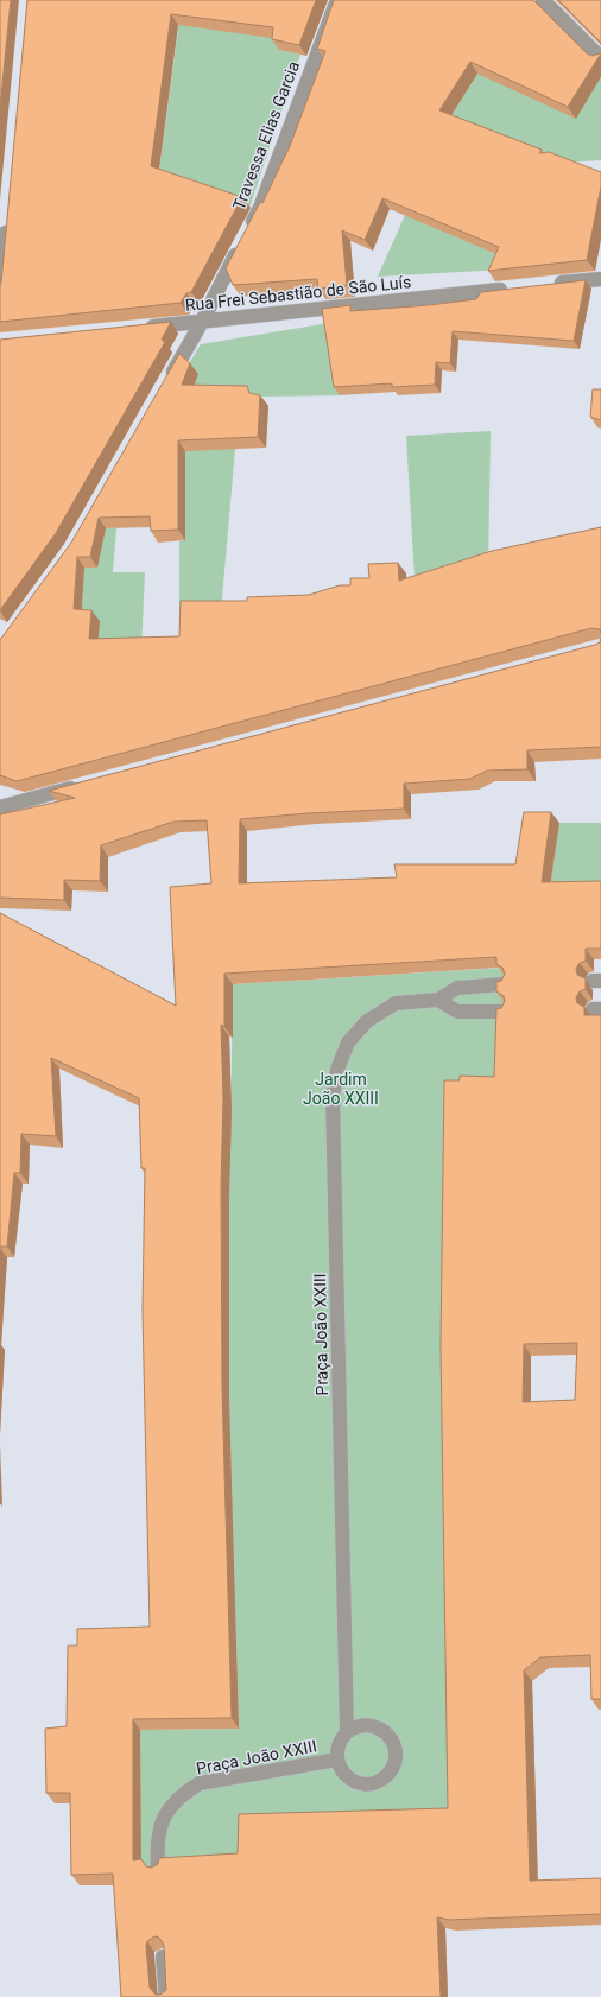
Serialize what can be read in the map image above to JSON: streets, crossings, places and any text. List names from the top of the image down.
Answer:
{
  "streets": {
    "street": ["Travessa Elias Garcia", "Rua Frei Sebastião de São Luís", "Praça João XXIII"]
  },
  "crossings": [
    ["Travessa Elias Garcia", "Rua Frei Sebastião de São Luís"]
  ],
  "parks": ["Jardim João XXIII"]
}
